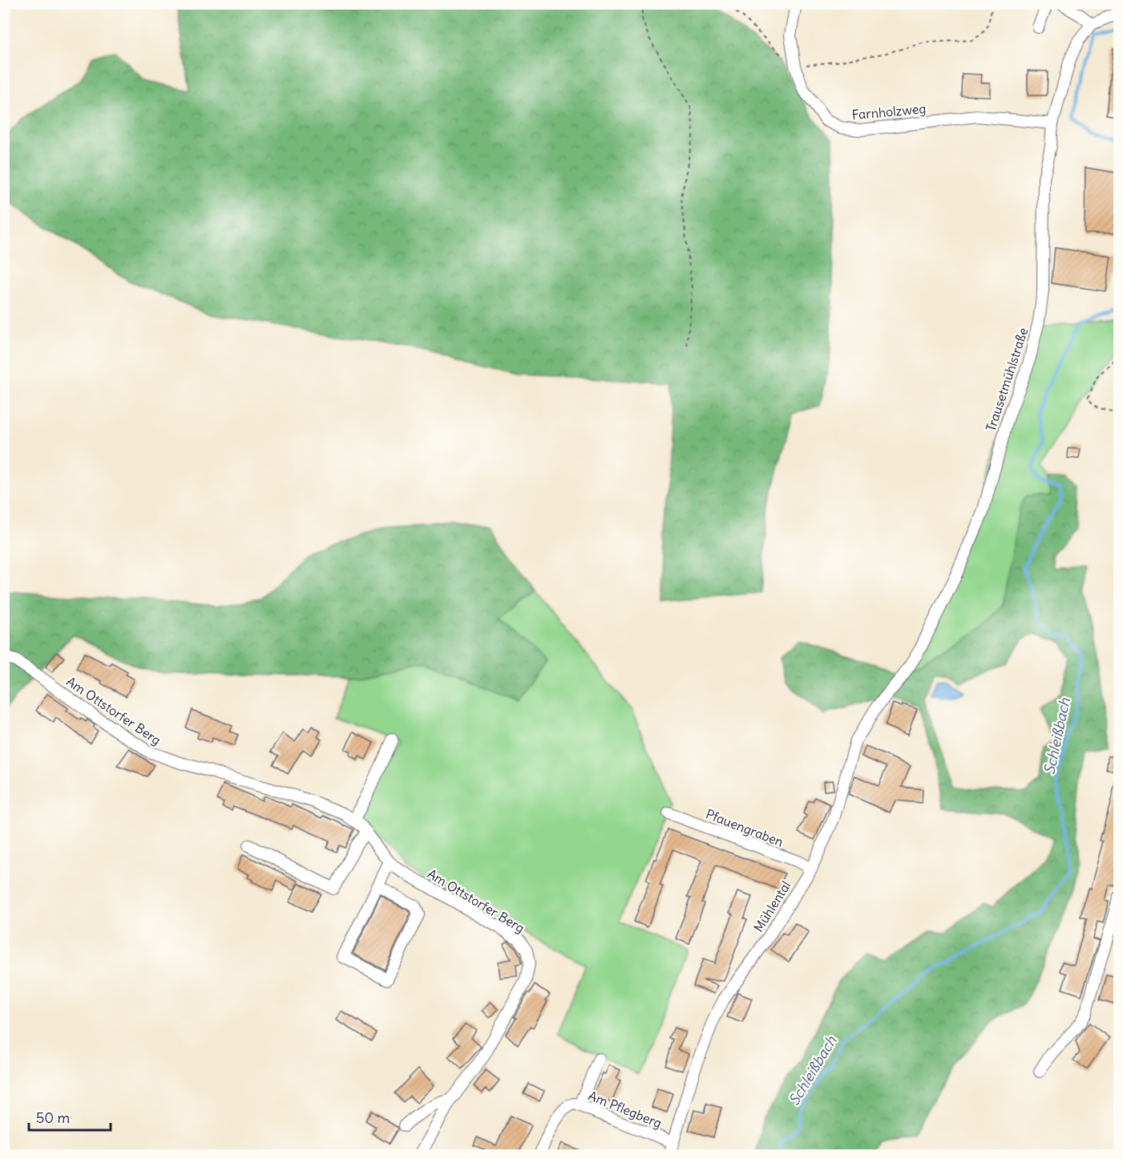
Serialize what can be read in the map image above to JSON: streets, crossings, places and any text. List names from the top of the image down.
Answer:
{
  "streets": {
    "street": [
      "Farnholzweg",
      "Trausetmühlstraße",
      "Am Ottstorfer Berg",
      "Pfauengraben",
      "Mühlental",
      "Am Pflegberg"
    ]
  },
  "crossings": [
    ["Farnholzweg", "Trausetmühlstraße"],
    ["Trausetmühlstraße", "Mühlental"],
    ["Pfauengraben", "Mühlental"],
    ["Mühlental", "Am Pflegberg"]
  ],
  "water": ["Schleißbach"],
  "scale_bar": "50 m"
}
